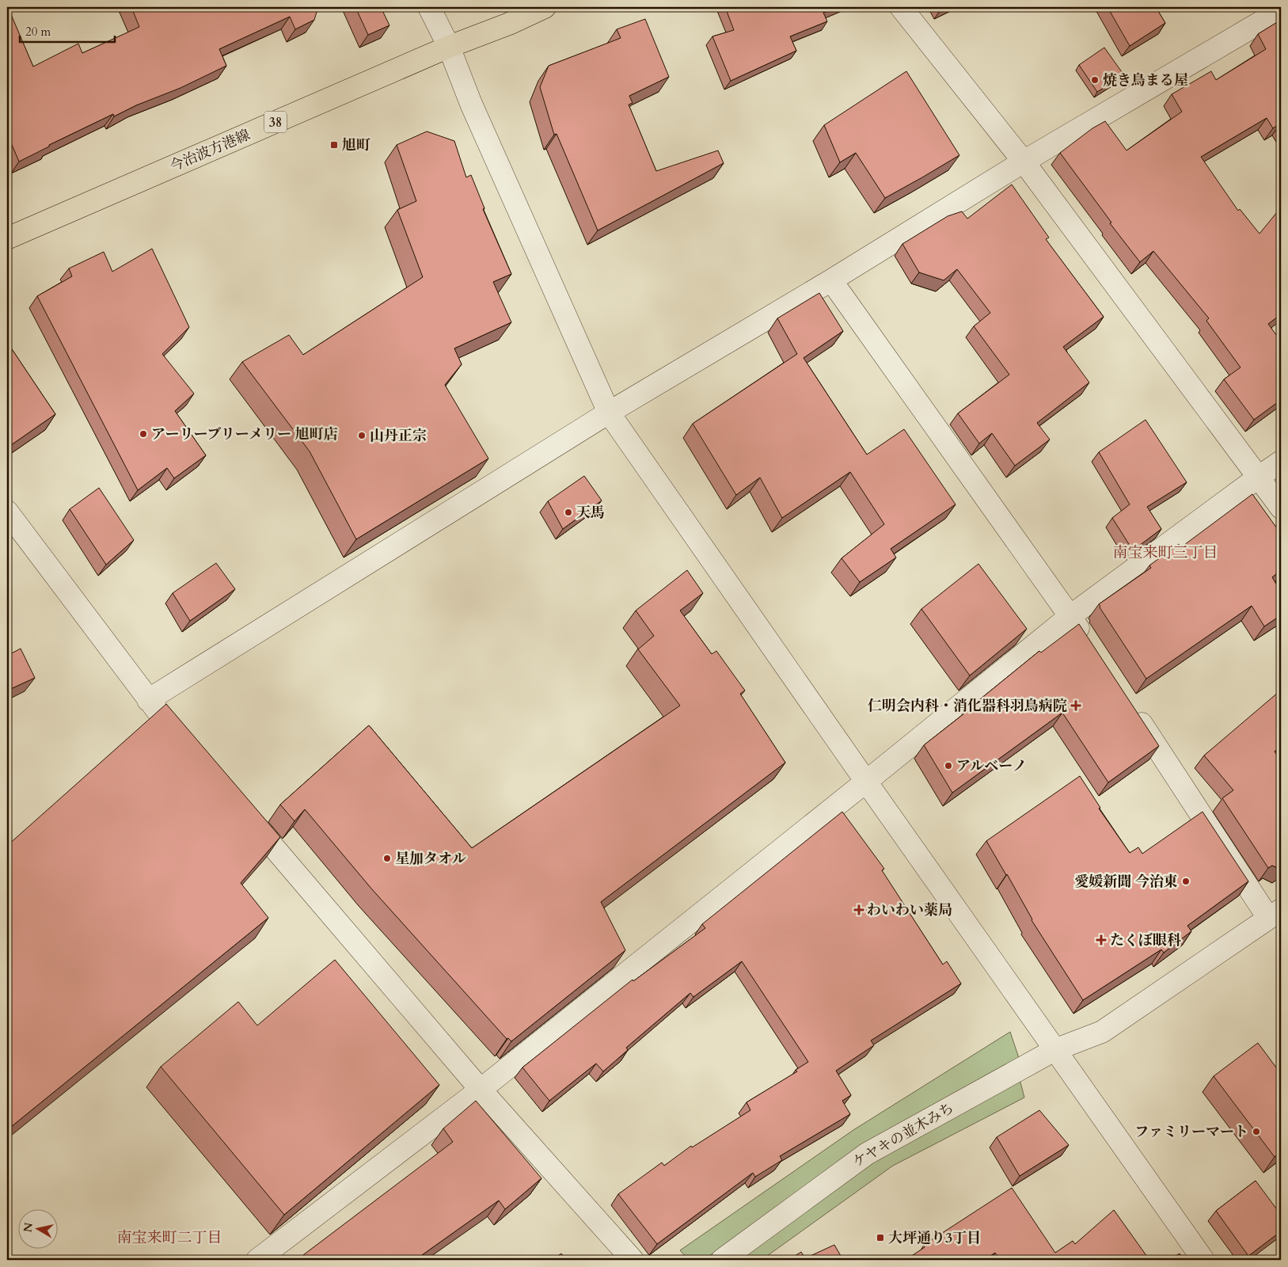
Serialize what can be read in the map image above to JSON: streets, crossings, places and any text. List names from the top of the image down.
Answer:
{
  "streets": {
    "main road": ["38", "今治波方港線"],
    "street": ["ケヤキの並木みち"]
  },
  "districts": ["南宝来町三丁目", "南宝来町二丁目"],
  "places": {
    "other": [
      "焼き鳥まる屋",
      "アーリーブリーメリー 旭町店",
      "山丹正宗",
      "天馬",
      "アルベーノ",
      "星加タオル",
      "愛媛新聞 今治東",
      "ファミリーマート"
    ],
    "transit": ["旭町", "大坪通り3丁目"],
    "health": ["仁明会内科・消化器科羽鳥病院", "わいわい薬局", "たくぼ眼科"]
  },
  "scale_bar": "20 m",
  "north": "left"
}
